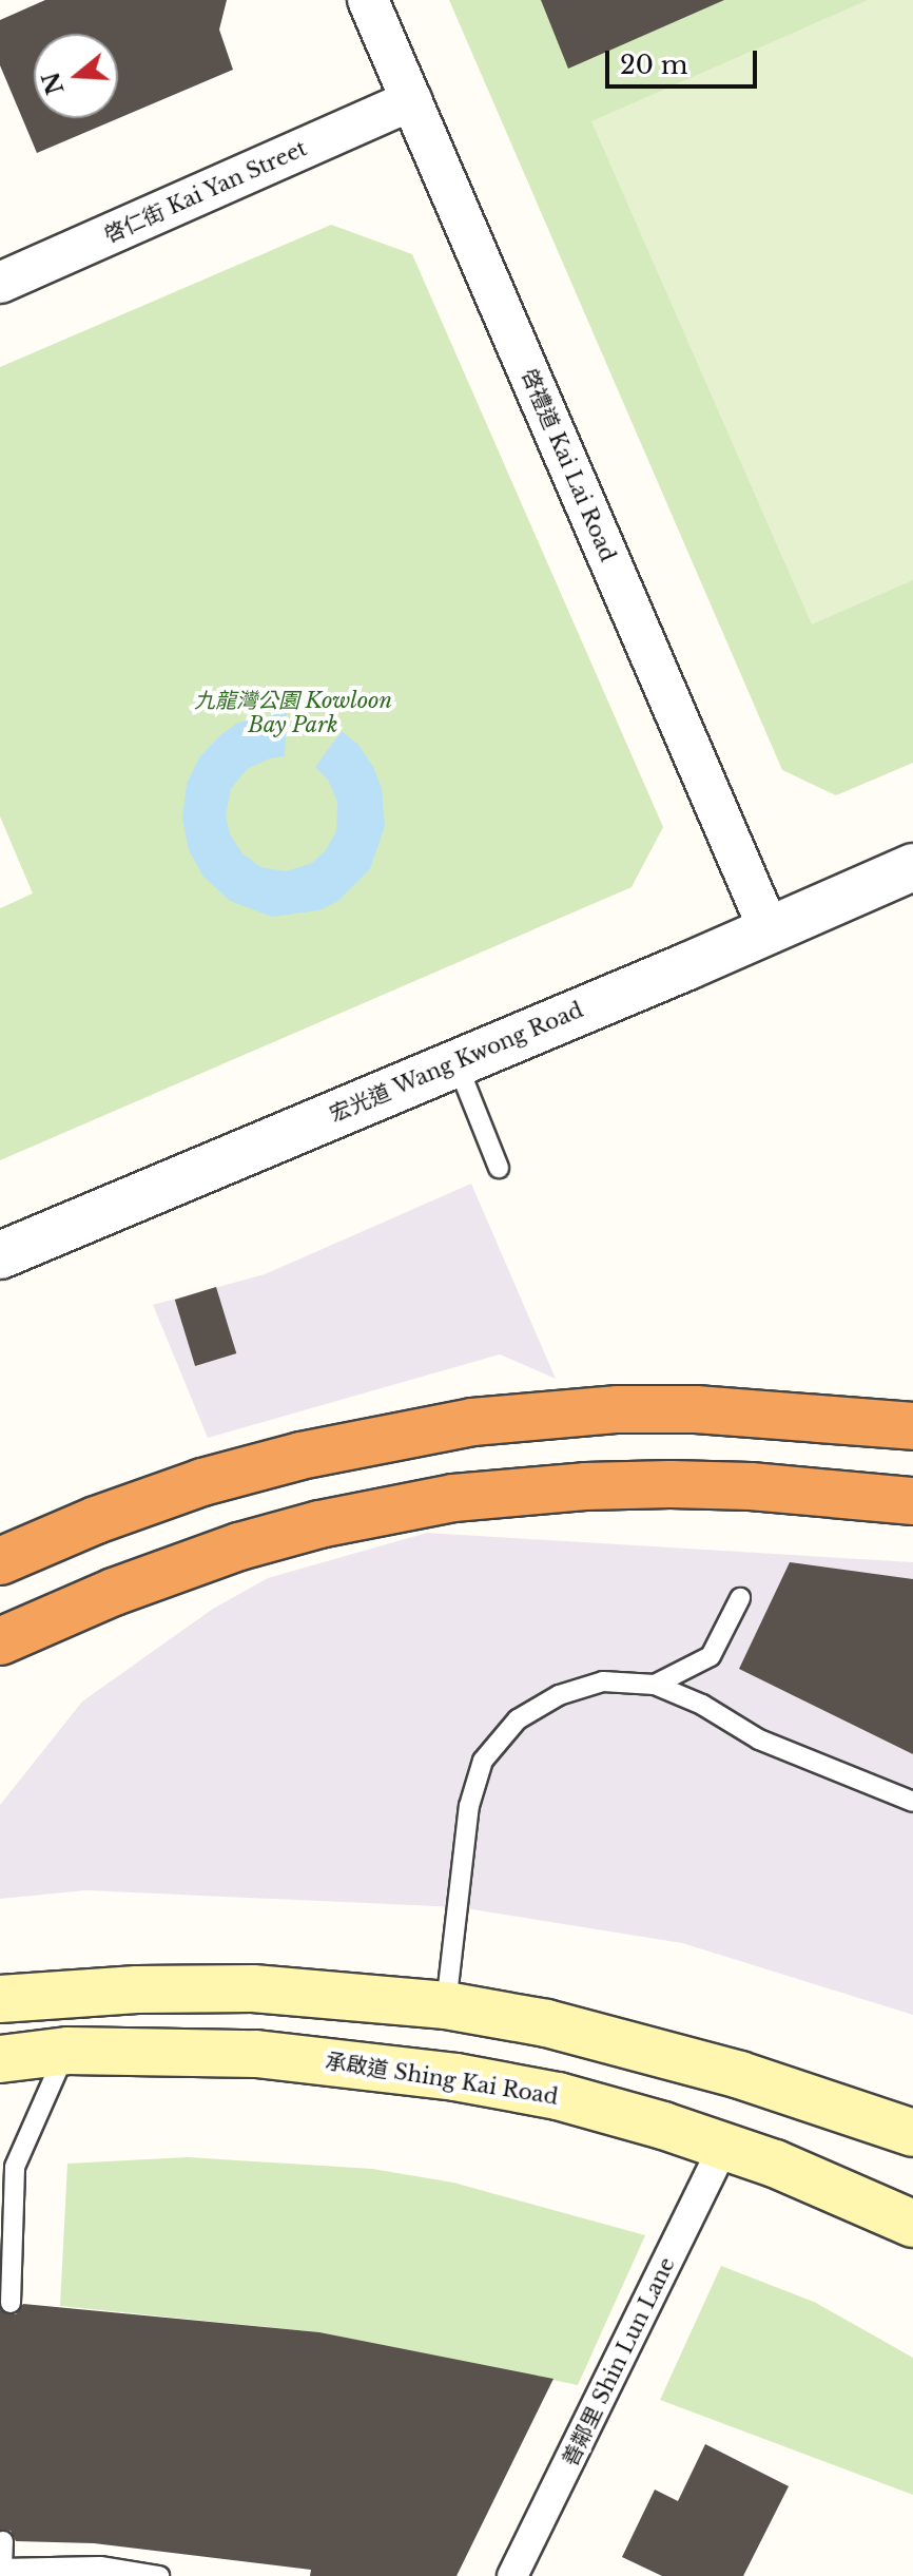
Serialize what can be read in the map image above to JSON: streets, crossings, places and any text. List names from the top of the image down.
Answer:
{
  "streets": {
    "main road": ["承啟道 Shing Kai Road"],
    "street": [
      "啓仁街 Kai Yan Street",
      "啓禮道 Kai Lai Road",
      "宏光道 Wang Kwong Road",
      "善鄰里 Shin Lun Lane"
    ]
  },
  "crossings": [
    ["啓仁街 Kai Yan Street", "啓禮道 Kai Lai Road"],
    ["啓禮道 Kai Lai Road", "宏光道 Wang Kwong Road"],
    ["承啟道 Shing Kai Road", "善鄰里 Shin Lun Lane"]
  ],
  "parks": ["九龍灣公園 Kowloon Bay Park"],
  "scale_bar": "20 m",
  "north": "left"
}
